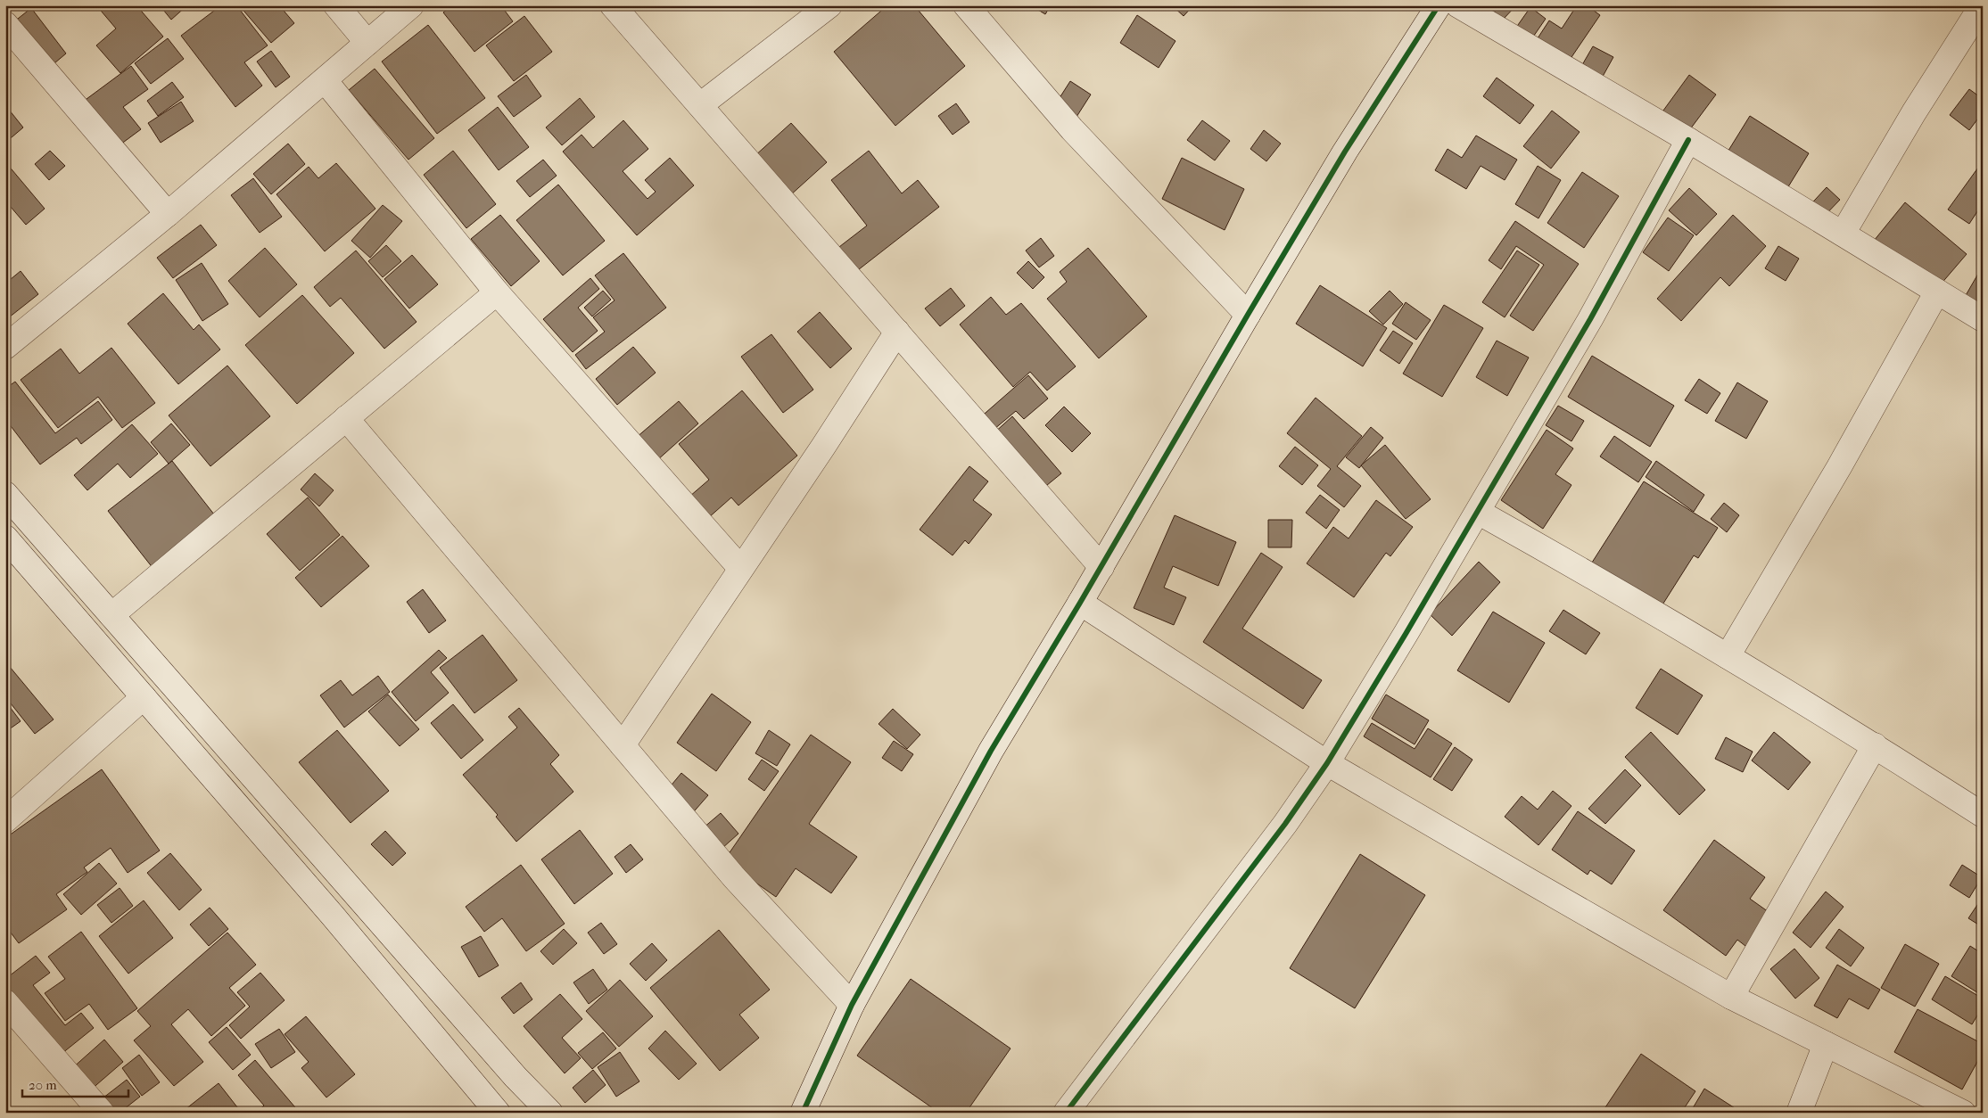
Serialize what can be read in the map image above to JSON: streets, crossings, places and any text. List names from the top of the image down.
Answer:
{
  "scale_bar": "20 m"
}
